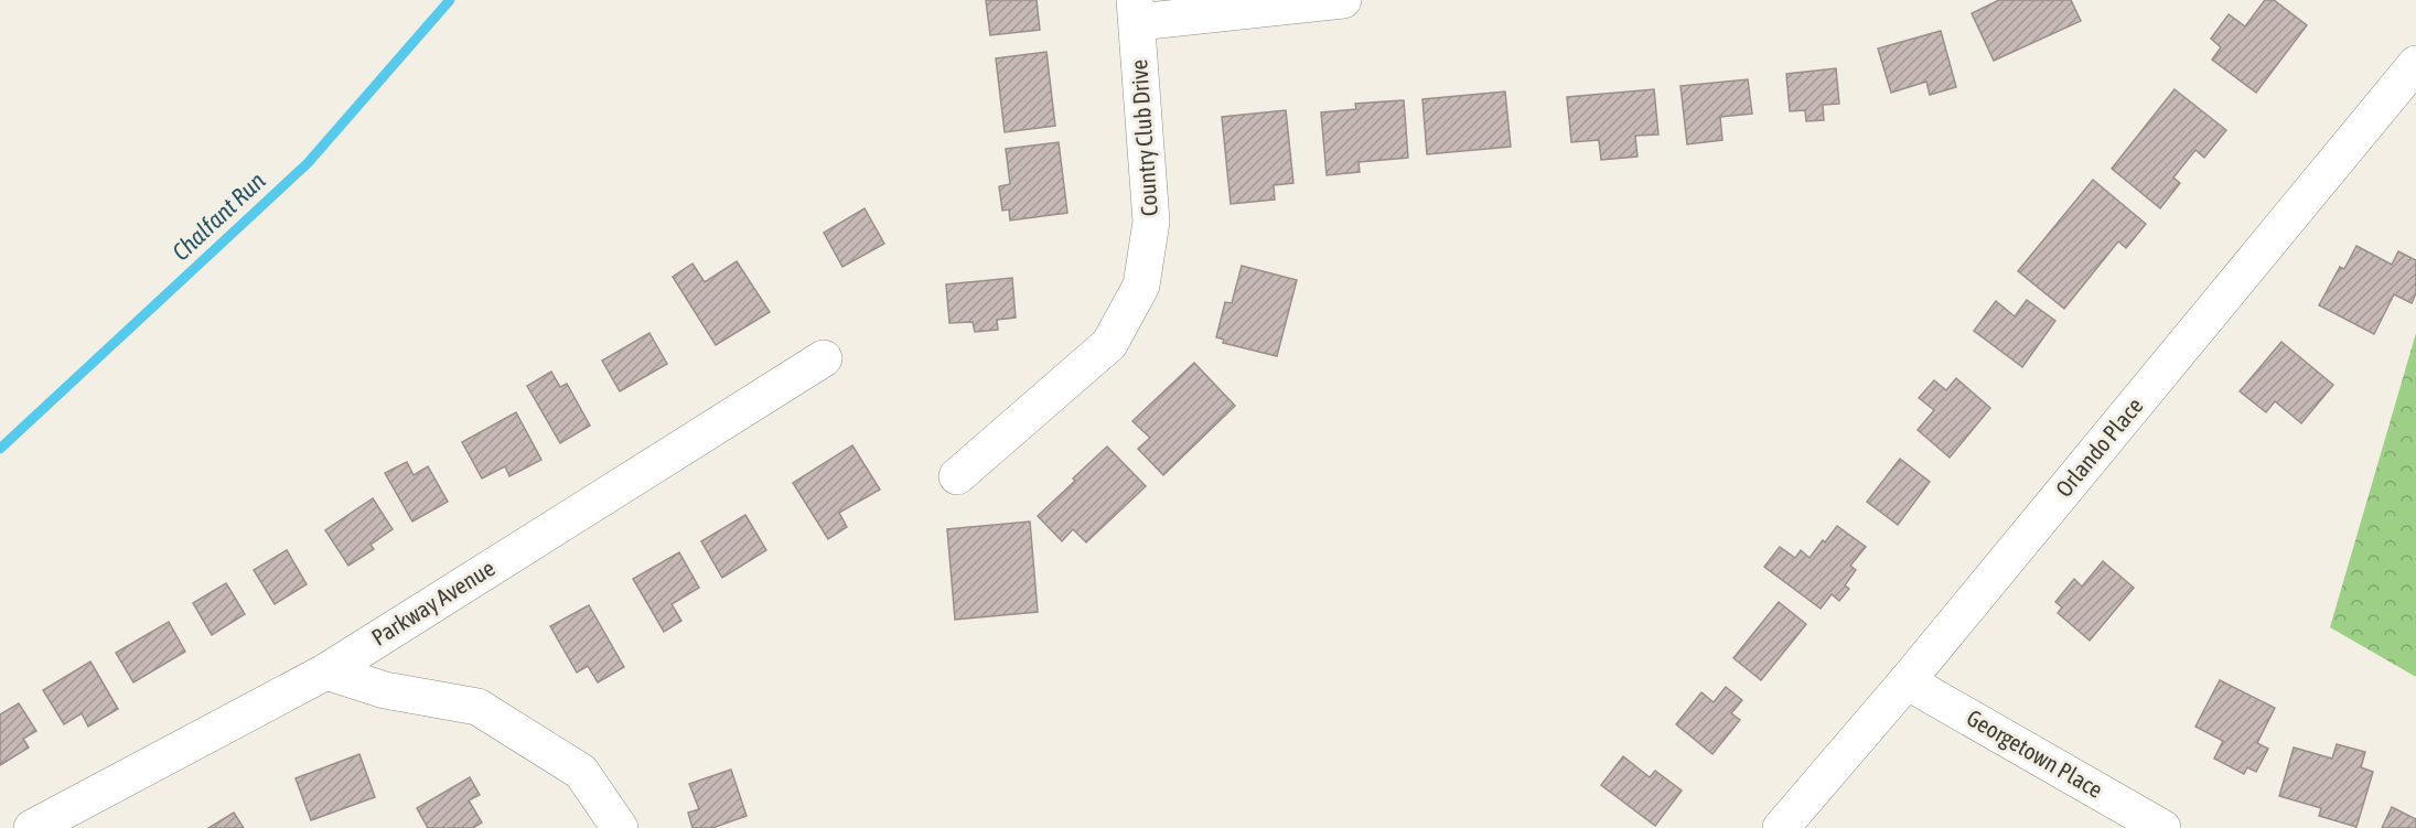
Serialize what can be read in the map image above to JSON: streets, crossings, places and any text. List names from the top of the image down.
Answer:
{
  "streets": {
    "street": [
      "Country Club Drive",
      "Orlando Place",
      "Parkway Avenue",
      "Georgetown Place"
    ]
  },
  "crossings": [
    ["Orlando Place", "Georgetown Place"]
  ],
  "water": ["Chalfant Run"]
}
